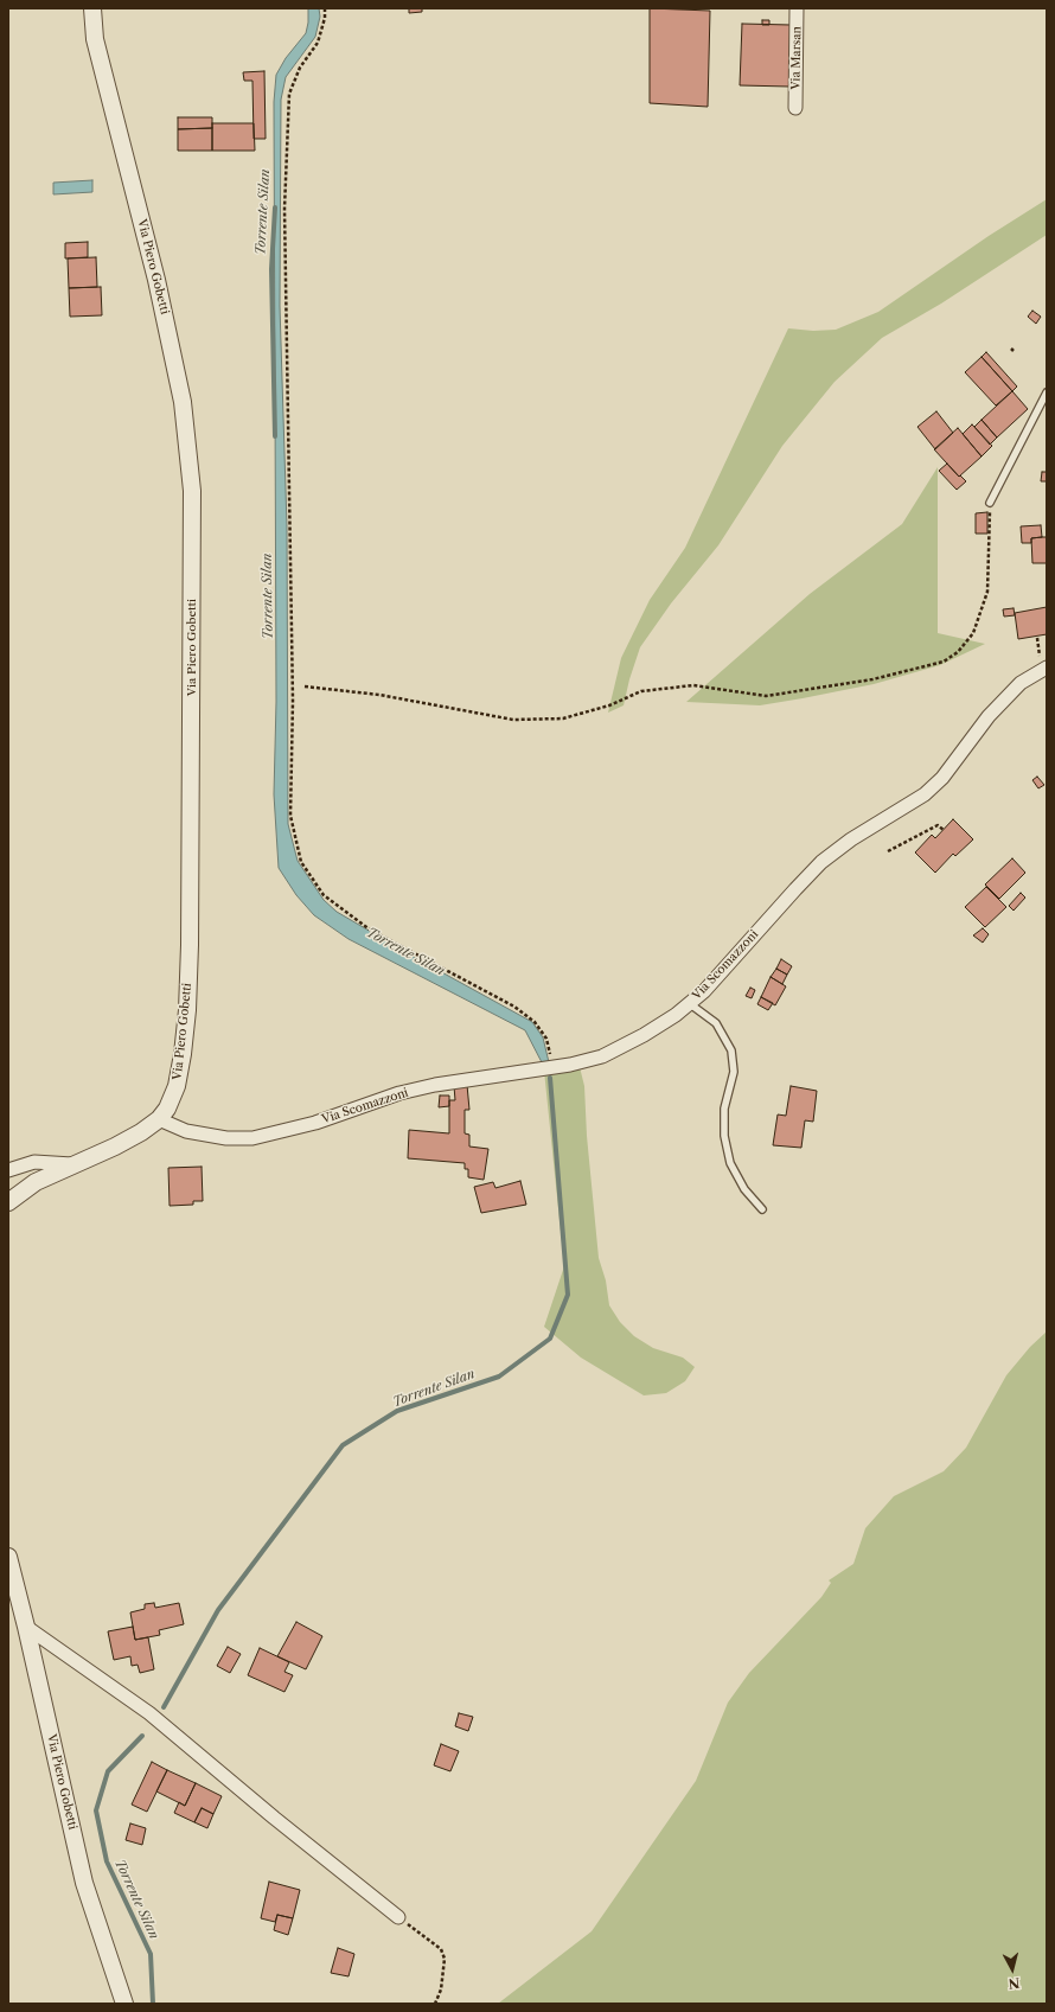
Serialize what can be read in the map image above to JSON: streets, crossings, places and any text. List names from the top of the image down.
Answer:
{
  "streets": {
    "street": ["Via Marsan", "Via Piero Gobetti", "Via Scomazzoni"]
  },
  "crossings": [
    ["Via Piero Gobetti", "Via Scomazzoni"]
  ],
  "water": ["Torrente Silan"],
  "north": "bottom"
}
